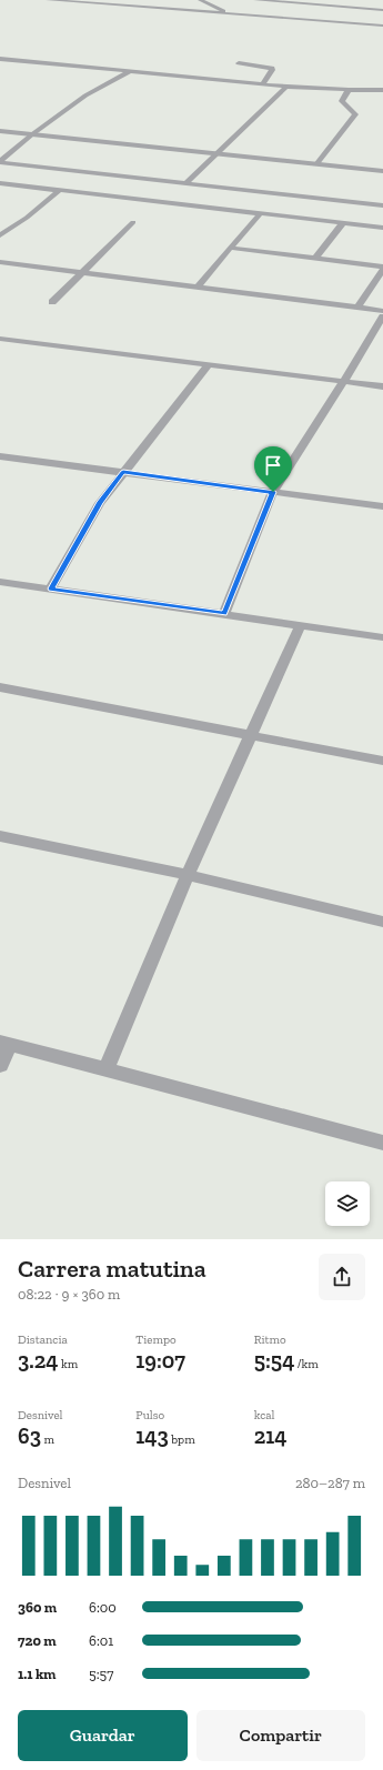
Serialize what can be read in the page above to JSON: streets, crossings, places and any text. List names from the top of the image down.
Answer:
{
  "page": {
    "heading": ["Carrera matutina", "08:22 · 9 × 360 m"],
    "stats": [
      ["Distancia", "3.24 km"],
      ["Tiempo", "19:07"],
      ["Ritmo", "5:54 /km"],
      ["Desnivel", "63 m"],
      ["Pulso", "143 bpm"],
      ["kcal", "214"]
    ],
    "chart": ["Desnivel", "280–287 m"],
    "list": [
      {
        "name": "360 m",
        "note": "6:00"
      },
      {
        "name": "720 m",
        "note": "6:01"
      },
      {
        "name": "1.1 km",
        "note": "5:57"
      }
    ],
    "buttons": ["Guardar", "Compartir"]
  }
}
